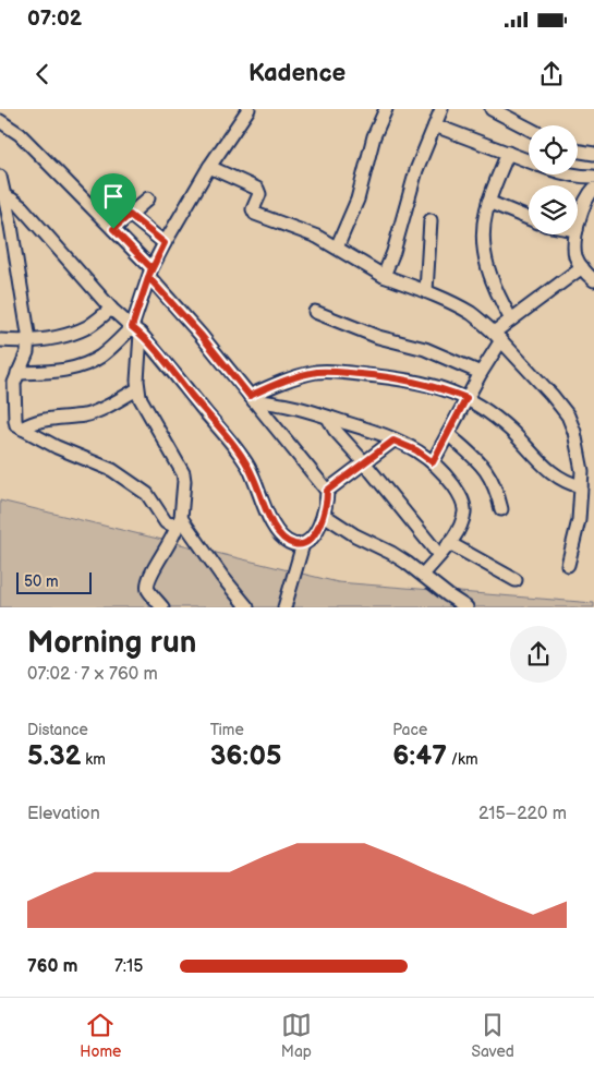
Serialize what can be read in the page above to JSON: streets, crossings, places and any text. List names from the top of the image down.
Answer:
{
  "scale_bar": "50 m",
  "page": {
    "status": "07:02",
    "header": "Kadence",
    "scale": "50 m",
    "heading": ["Morning run", "07:02 · 7 × 760 m"],
    "stats": [
      ["Distance", "5.32 km"],
      ["Time", "36:05"],
      ["Pace", "6:47 /km"]
    ],
    "chart": ["Elevation", "215–220 m"],
    "list": [
      {
        "name": "760 m",
        "note": "7:15"
      }
    ],
    "tabs": ["Home", "Map", "Saved"]
  }
}
